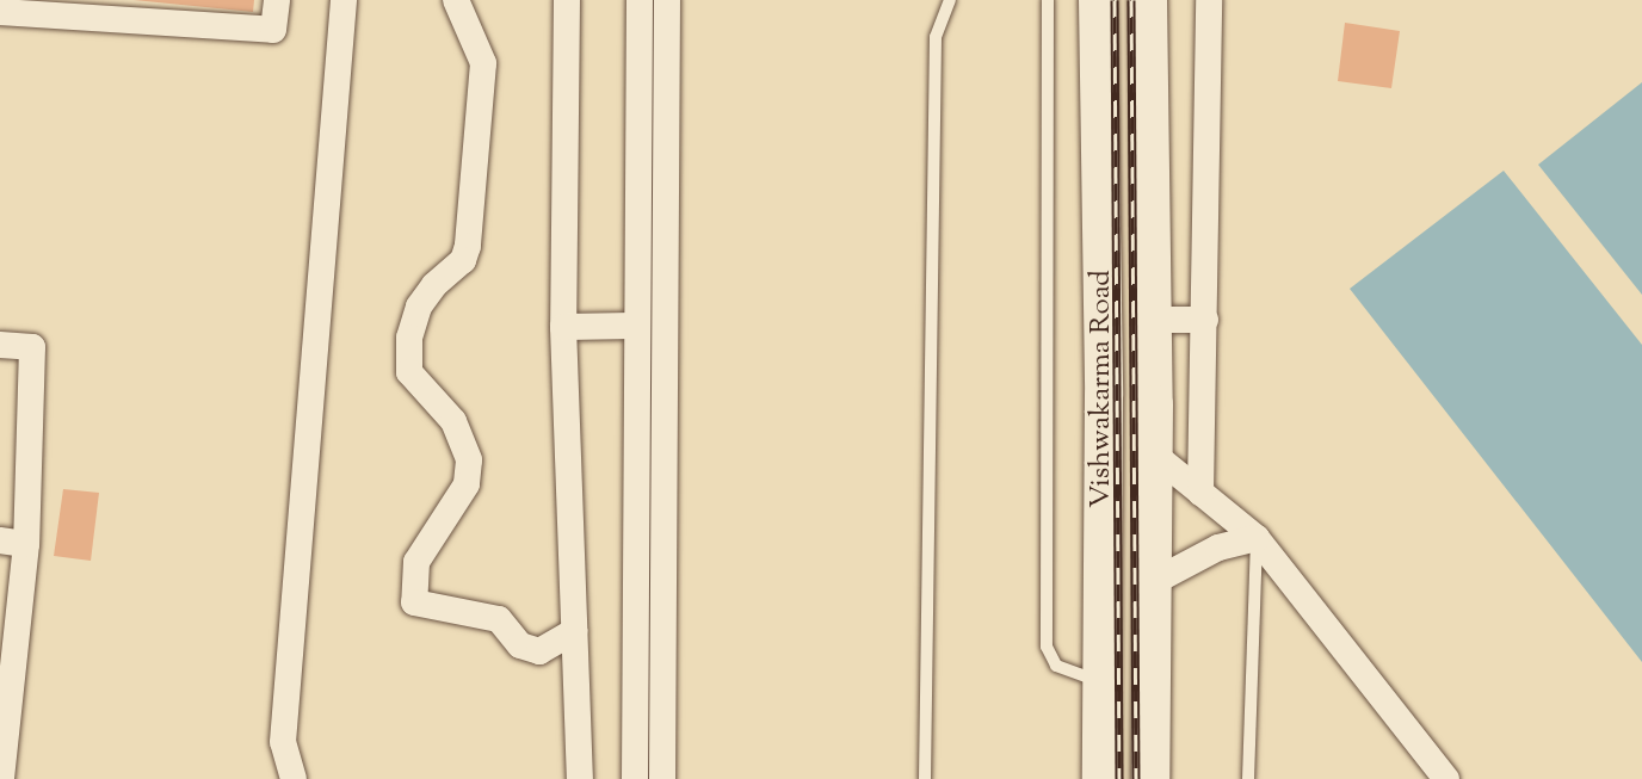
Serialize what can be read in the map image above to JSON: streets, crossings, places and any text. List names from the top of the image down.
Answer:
{
  "streets": {
    "main road": ["Vishwakarma Road"]
  }
}
